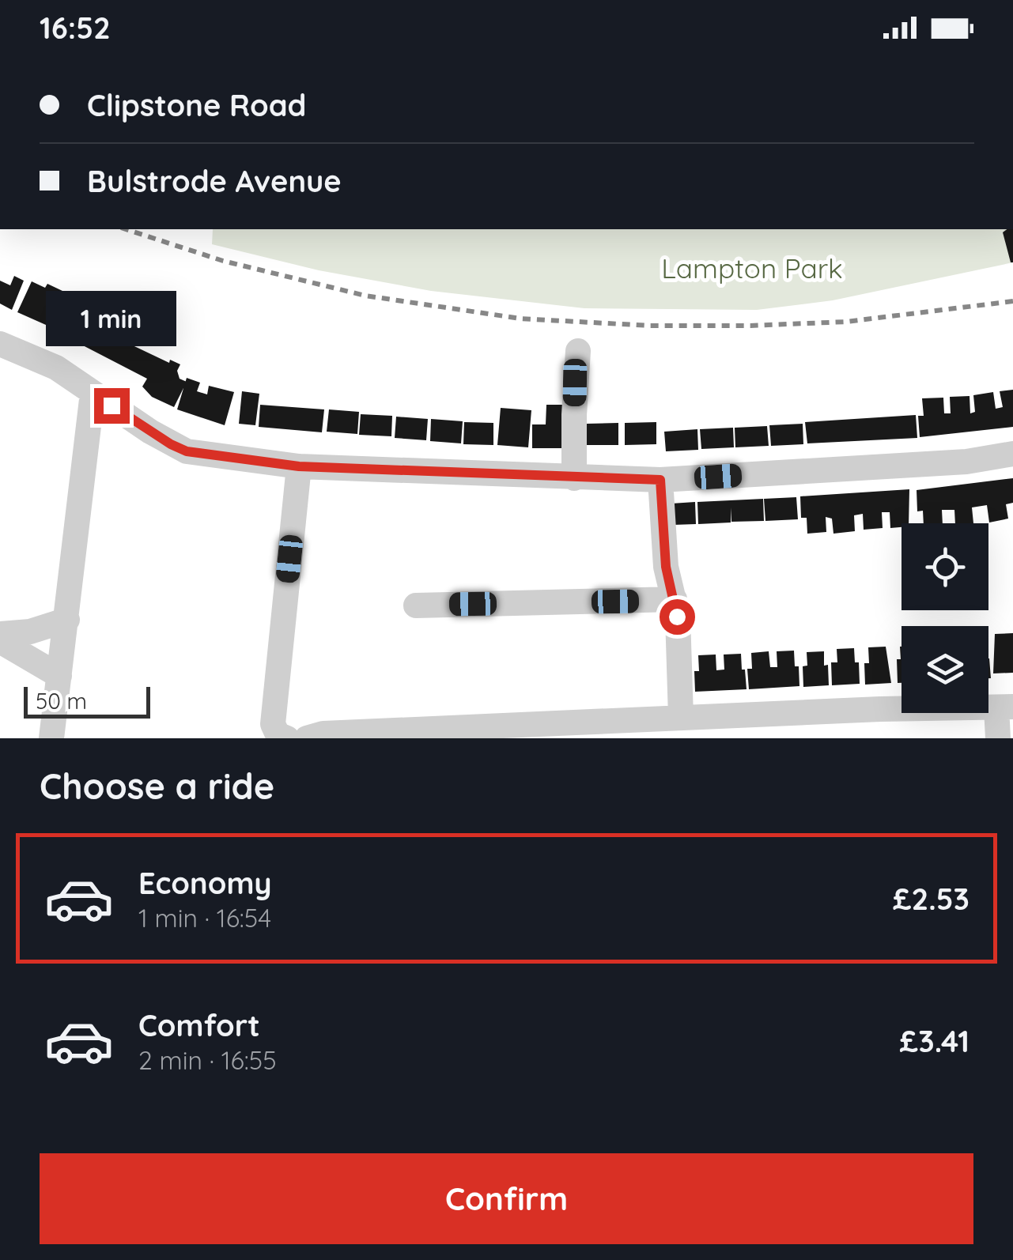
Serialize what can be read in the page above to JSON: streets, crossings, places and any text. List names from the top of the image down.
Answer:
{
  "parks": ["Lampton Park"],
  "scale_bar": "50 m",
  "page": {
    "status": "16:52",
    "banner": ["Clipstone Road", "Bulstrode Avenue"],
    "bubble": "1 min",
    "scale": "50 m",
    "heading": "Choose a ride",
    "list": [
      {
        "name": "Economy",
        "note": "1 min · 16:54",
        "value": "£2.53"
      },
      {
        "name": "Comfort",
        "note": "2 min · 16:55",
        "value": "£3.41"
      }
    ],
    "buttons": "Confirm"
  }
}
